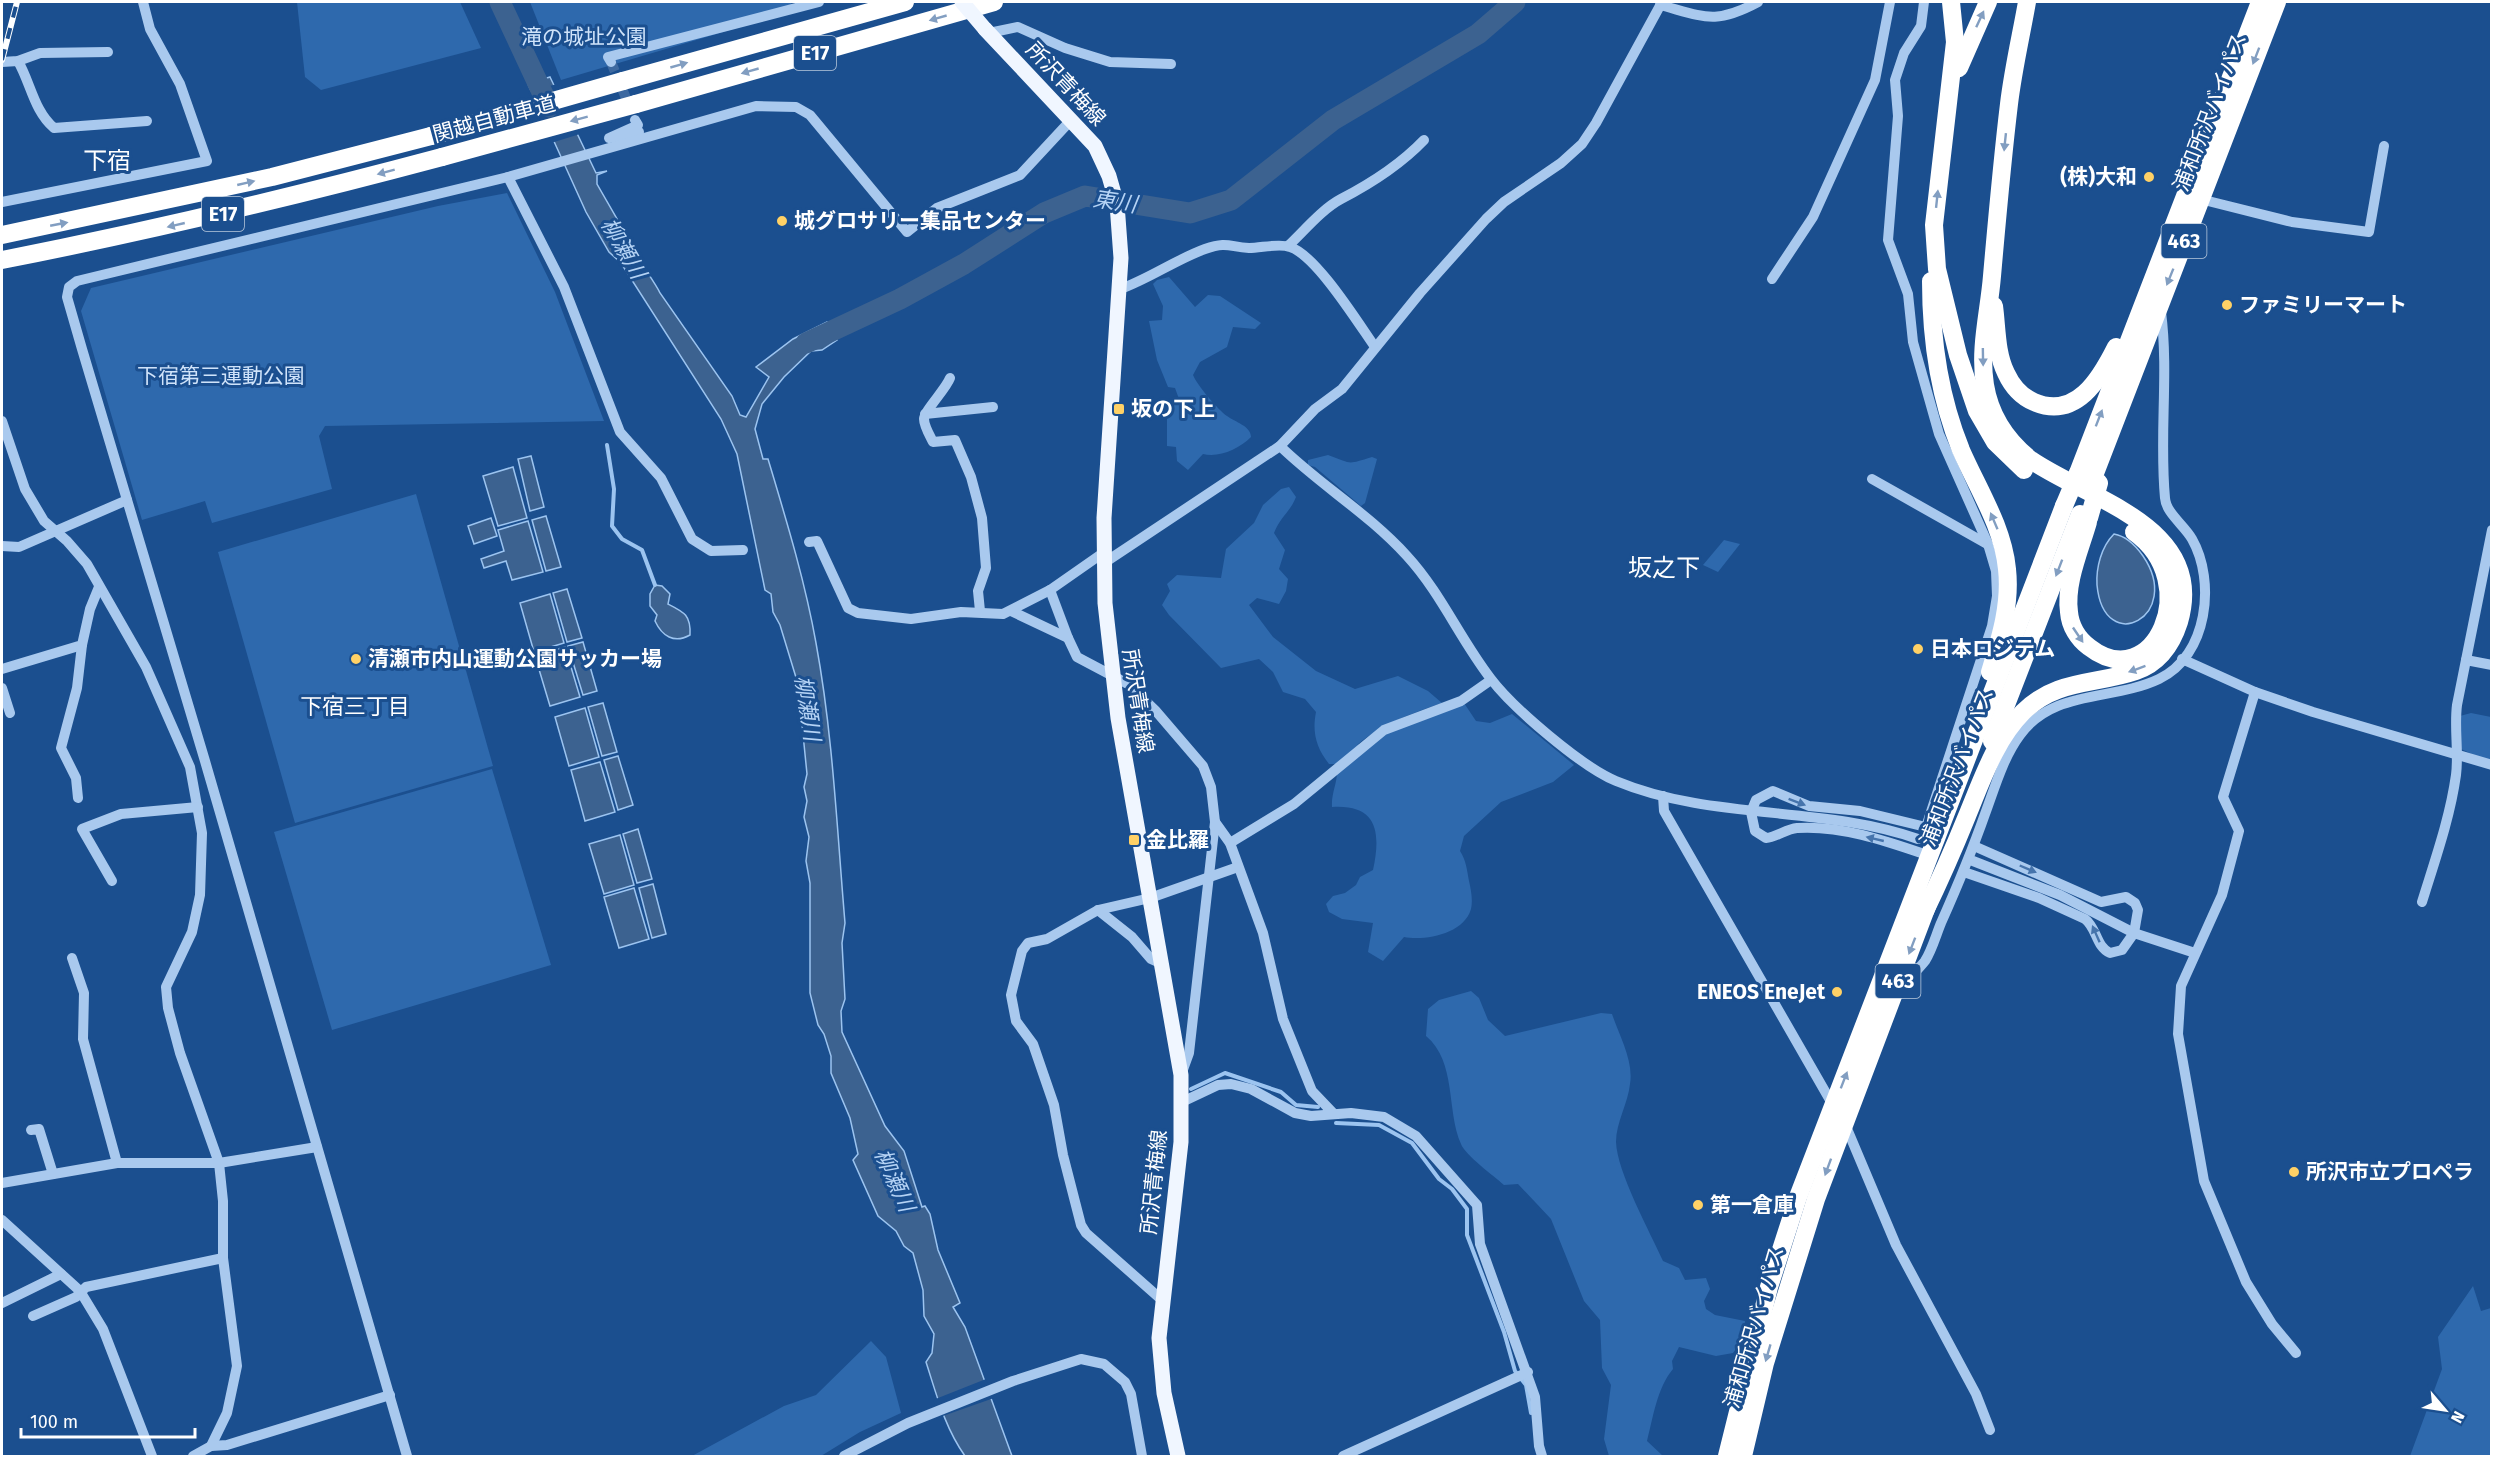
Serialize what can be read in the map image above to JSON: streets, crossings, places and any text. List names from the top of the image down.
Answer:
{
  "streets": {
    "highway": [
      "E17",
      "浦和所沢バイパス",
      "関越自動車道",
      "463"
    ],
    "main road": ["所沢青梅線"]
  },
  "districts": ["下宿", "坂之下", "下宿三丁目"],
  "water": ["東川", "柳瀬川"],
  "parks": ["滝の城址公園", "下宿第三運動公園"],
  "places": {
    "other": [
      "(株)大和",
      "城グロサリー集品センター",
      "ファミリーマート",
      "日本ロジテム",
      "清瀬市内山運動公園サッカー場",
      "ENEOS EneJet",
      "所沢市立プロペラ",
      "第一倉庫"
    ],
    "transit": ["坂の下上", "金比羅"]
  },
  "scale_bar": "100 m",
  "north": "bottom right"
}
